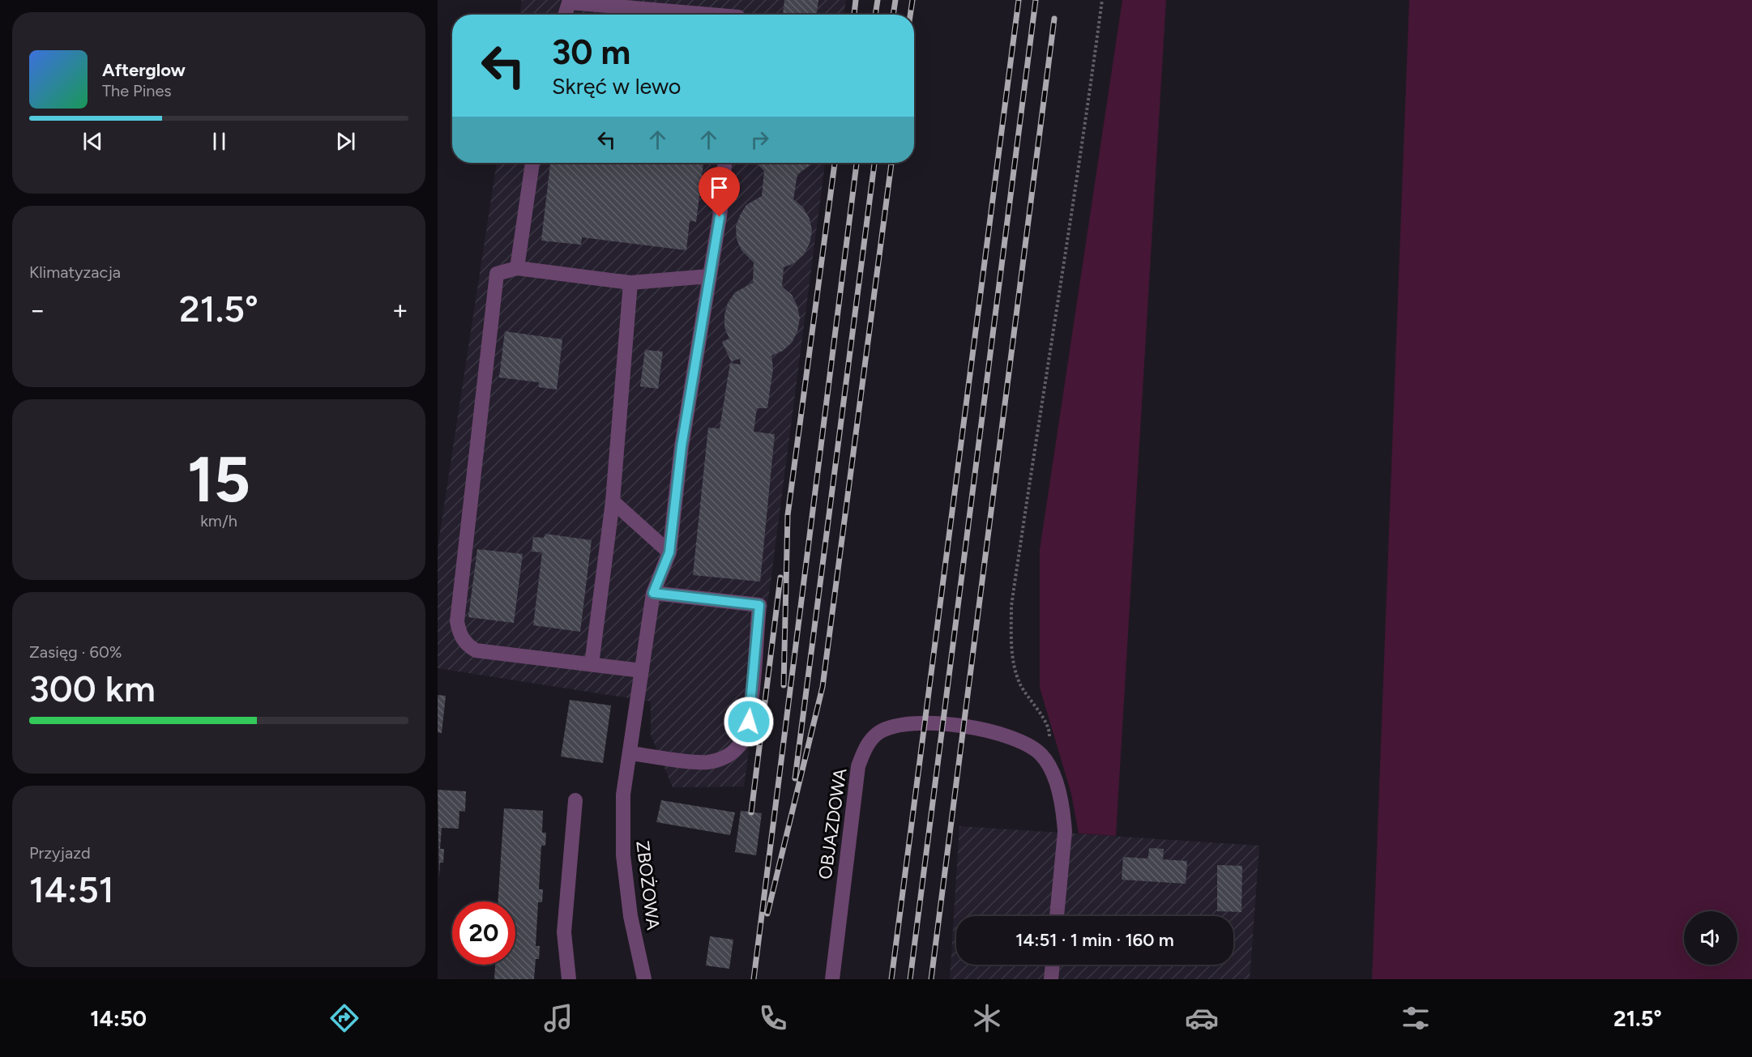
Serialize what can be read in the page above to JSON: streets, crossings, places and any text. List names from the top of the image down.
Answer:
{
  "streets": {
    "street": ["OBJAZDOWA", "ZBOŻOWA"]
  },
  "page": {
    "turn": ["30 m", "Skręć w lewo"],
    "song": ["Afterglow", "The Pines"],
    "tile": [
      "Klimatyzacja",
      ["15", "km/h"],
      ["Zasięg · 60%", "300 km"],
      ["Przyjazd", "14:51"]
    ],
    "heat": ["−", "21.5°", "+"],
    "limit": "20",
    "trip": "14:51 · 1 min · 160 m",
    "tabs": ["14:50", "21.5°"]
  }
}
